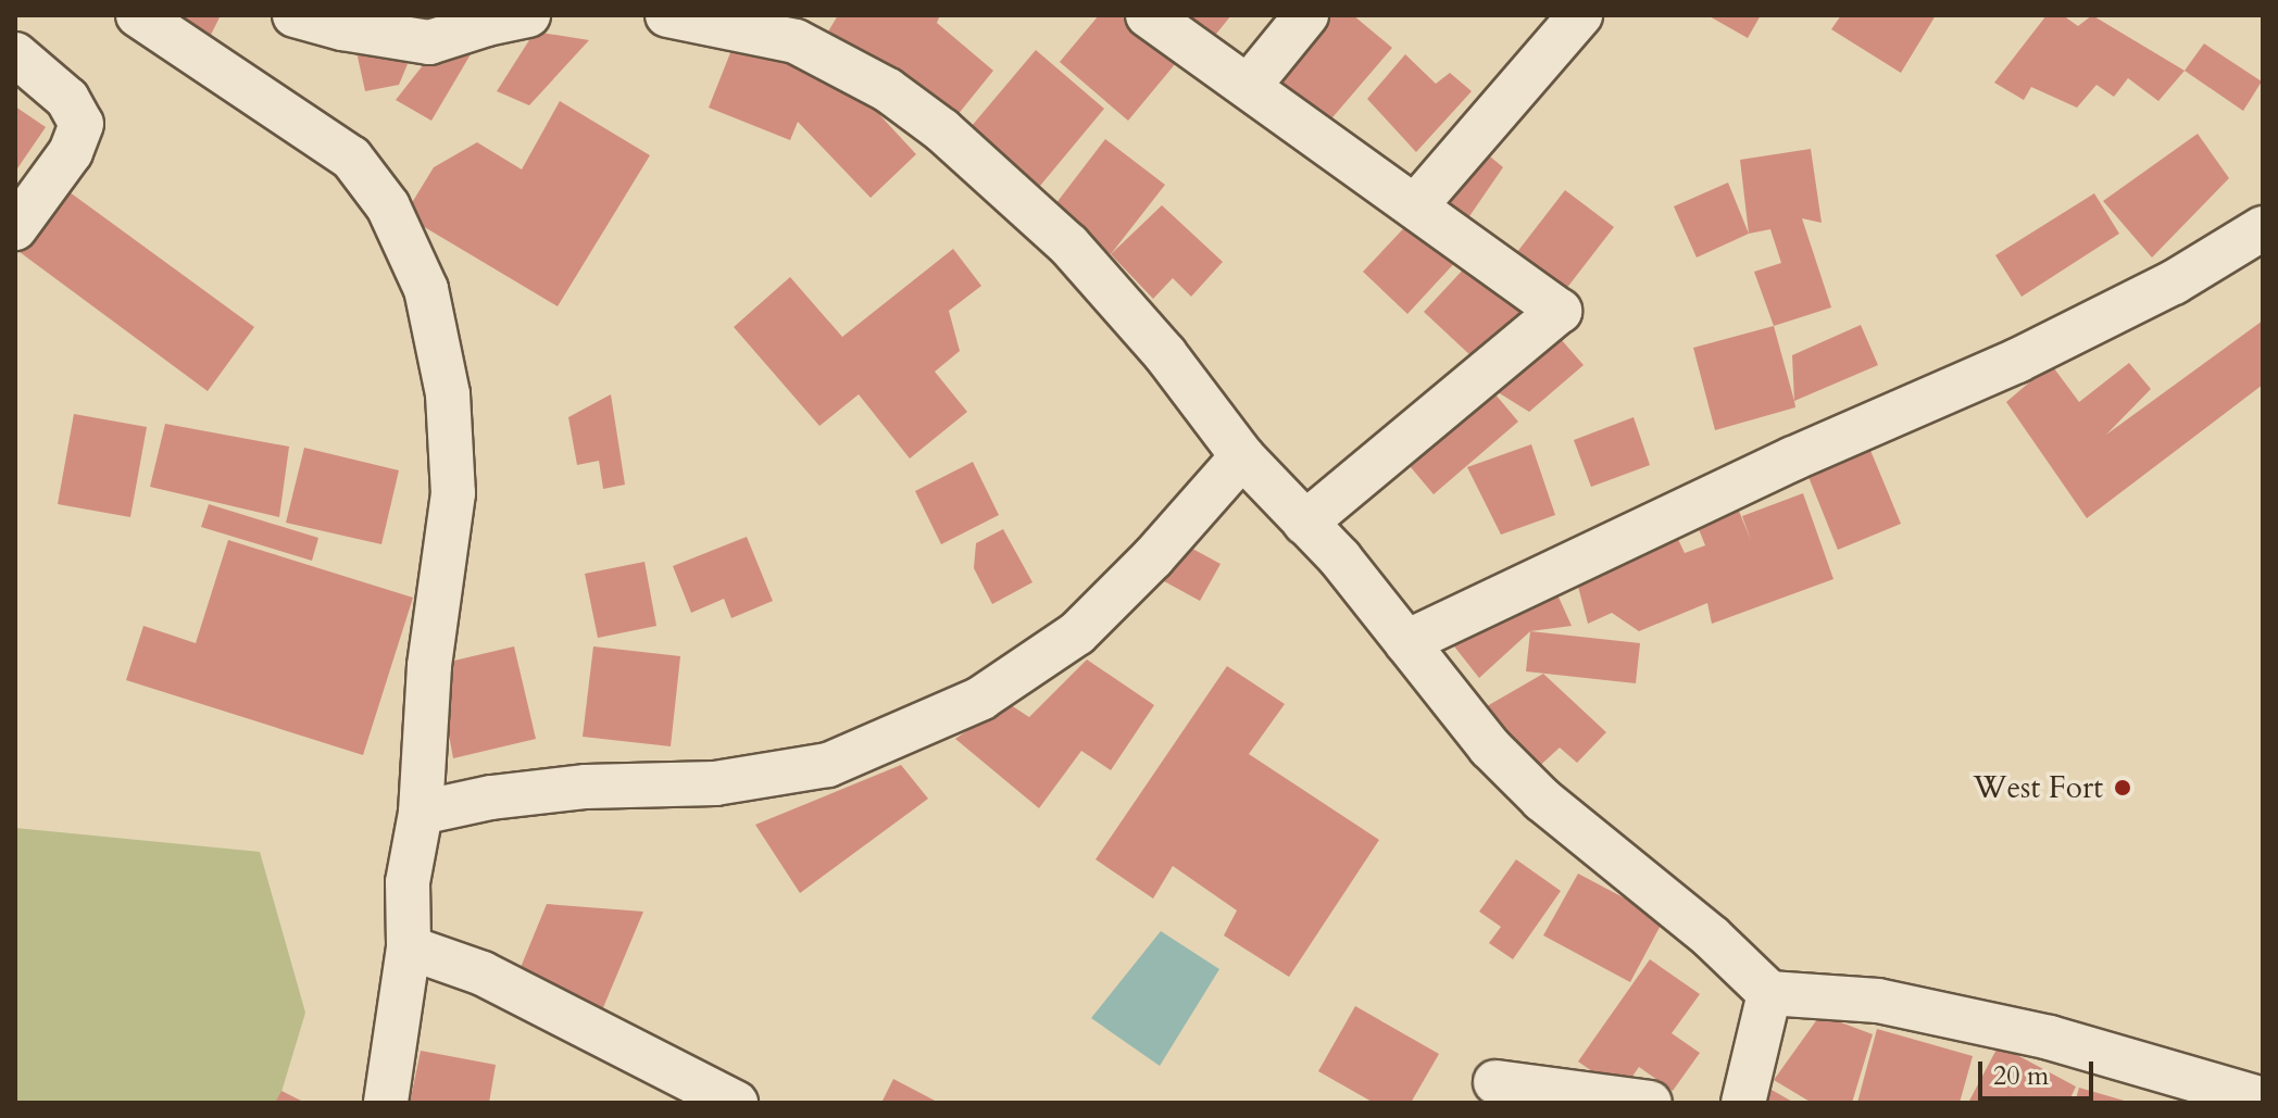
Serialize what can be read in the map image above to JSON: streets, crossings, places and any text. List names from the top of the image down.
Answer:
{
  "places": ["West Fort"],
  "scale_bar": "20 m"
}
